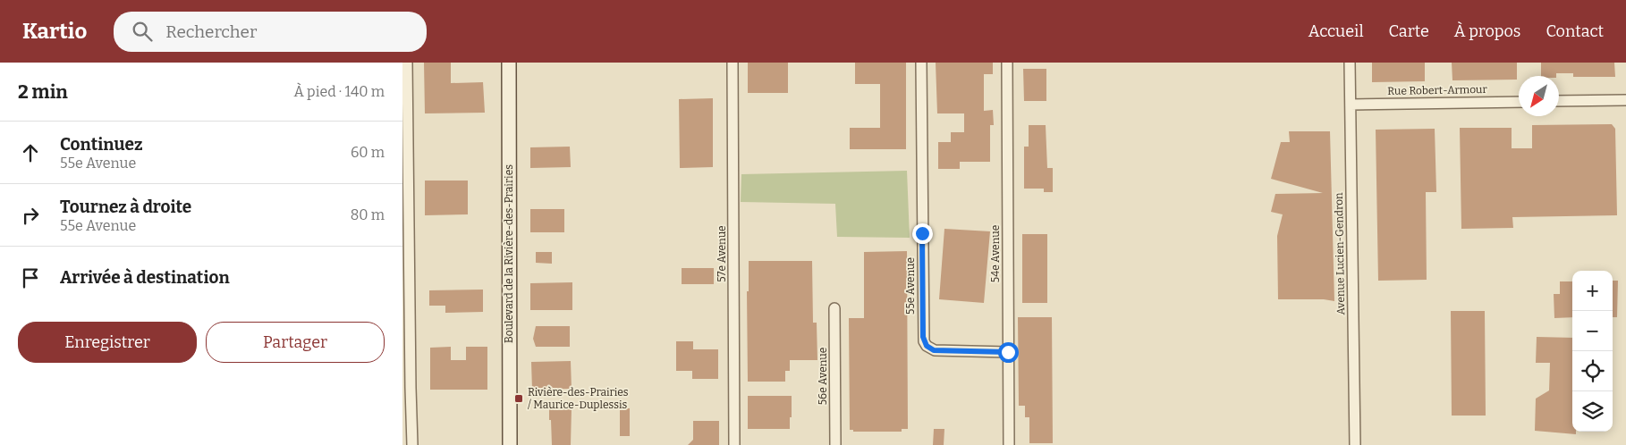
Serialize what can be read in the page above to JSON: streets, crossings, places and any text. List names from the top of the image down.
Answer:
{
  "streets": {
    "street": [
      "Rue Robert-Armour",
      "Boulevard de la Rivière-des-Prairies",
      "57e Avenue",
      "54e Avenue",
      "Avenue Lucien-Gendron",
      "55e Avenue",
      "56e Avenue"
    ]
  },
  "crossings": [
    ["Rue Robert-Armour", "Avenue Lucien-Gendron"],
    ["54e Avenue", "55e Avenue"]
  ],
  "places": {
    "transit": ["Rivière-des-Prairies / Maurice-Duplessis"]
  },
  "north": "bottom left",
  "page": {
    "header": "Kartio",
    "search": "Rechercher",
    "nav": [
      "Accueil",
      "Carte",
      "À propos",
      "Contact"
    ],
    "heading": ["2 min", "À pied · 140 m"],
    "list": [
      ["Continuez", "55e Avenue", "60 m"],
      ["Tournez à droite", "55e Avenue", "80 m"],
      "Arrivée à destination"
    ],
    "map_buttons": ["+", "−"],
    "buttons": ["Enregistrer", "Partager"]
  }
}
